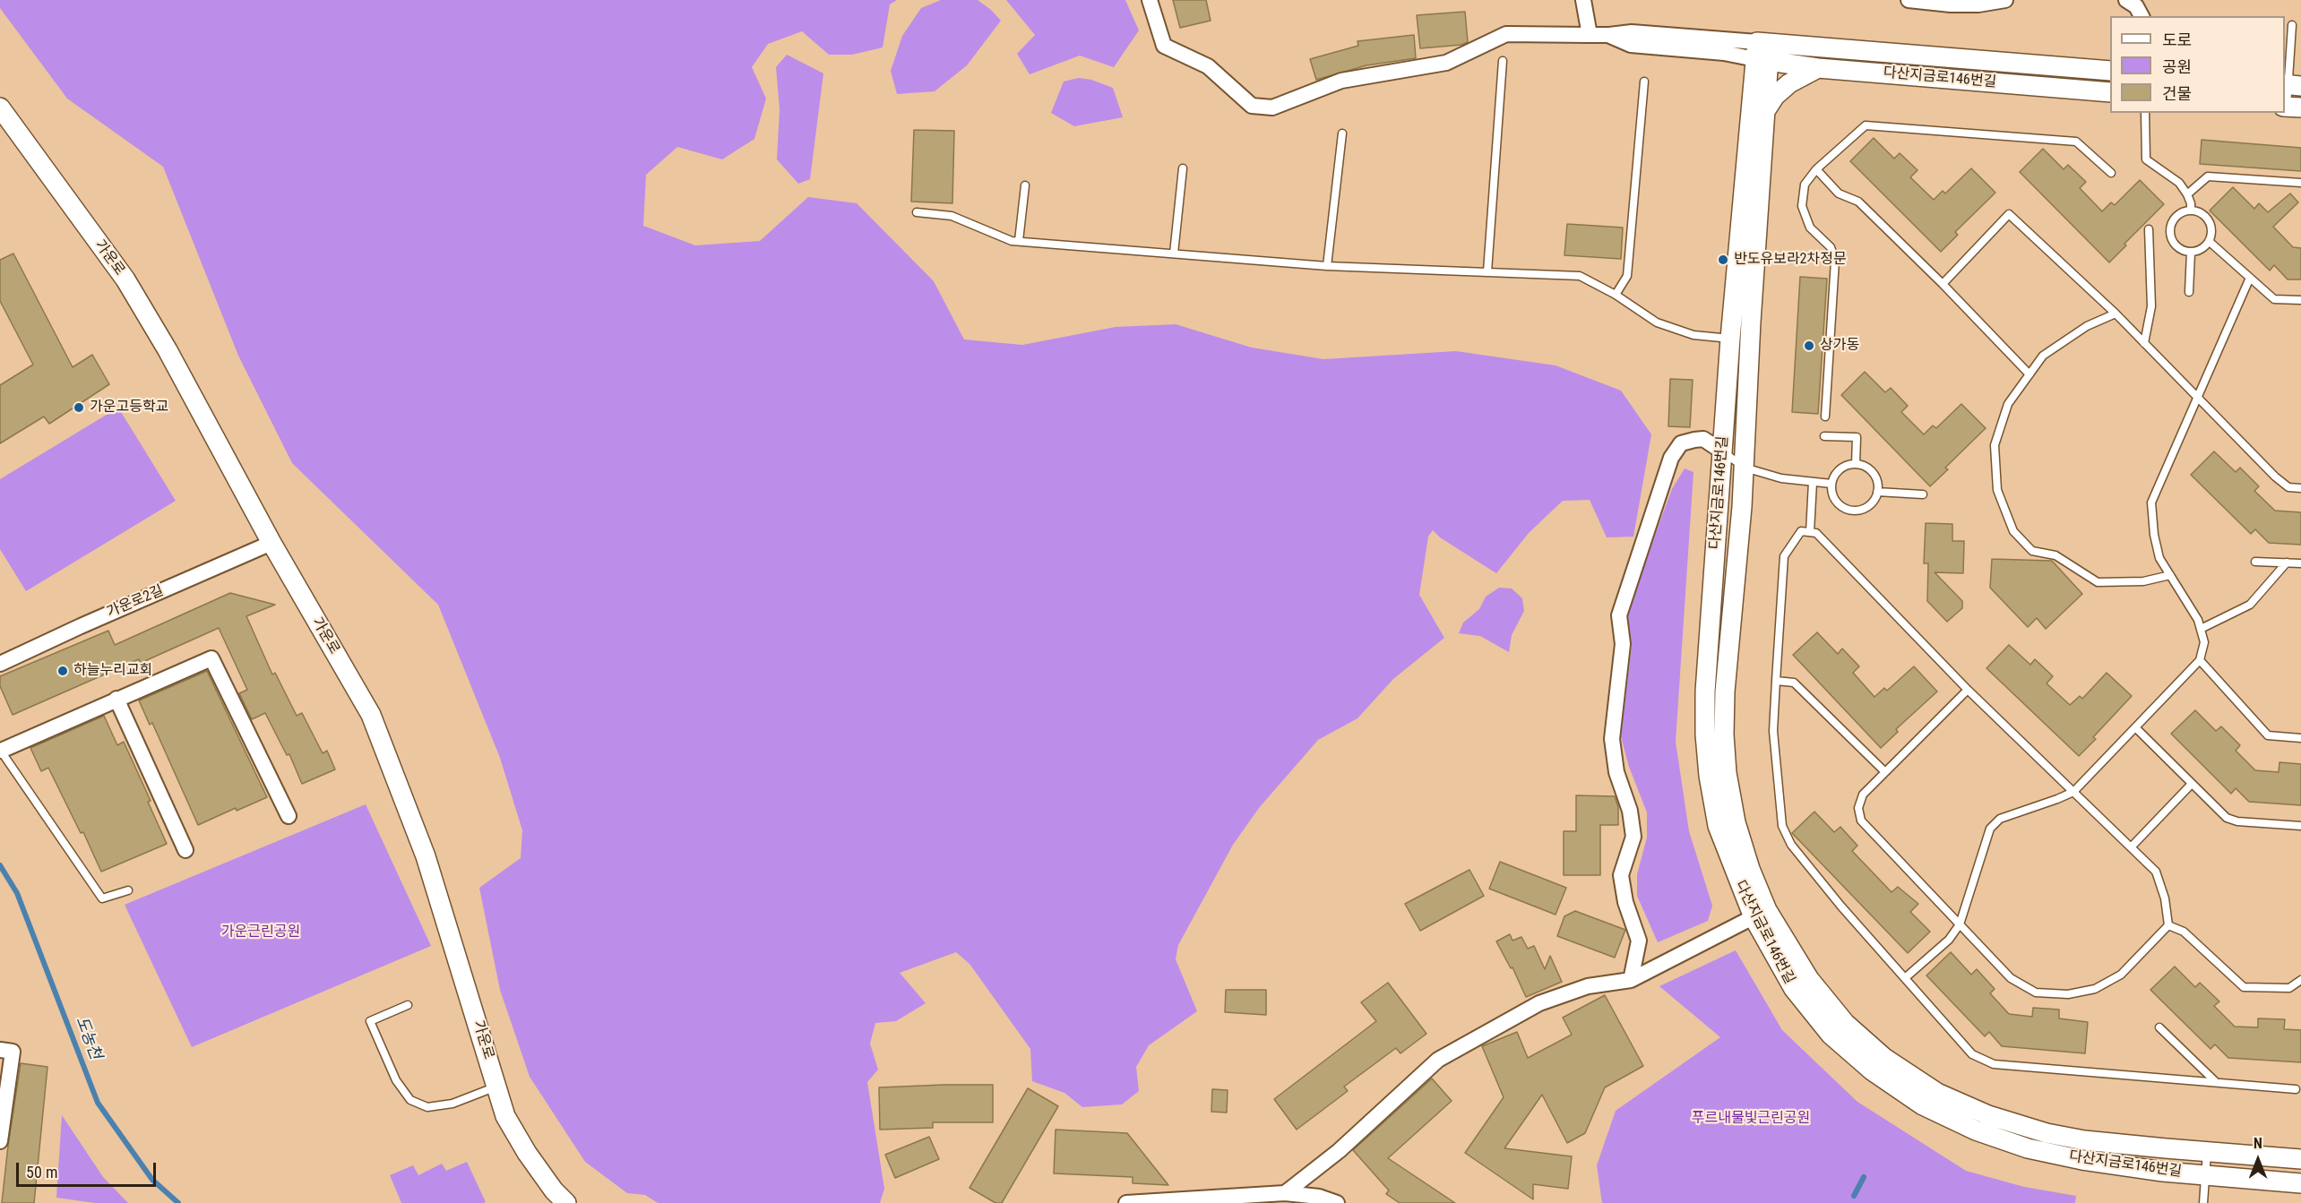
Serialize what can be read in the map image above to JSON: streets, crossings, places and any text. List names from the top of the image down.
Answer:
{
  "streets": {
    "street": ["다산지금로146번길", "가운로", "가운로2길"]
  },
  "crossings": [
    ["가운로", "가운로2길"]
  ],
  "water": ["도농천"],
  "parks": ["가운근린공원", "푸르내물빛근린공원"],
  "places": [
    "반도유보라2차정문",
    "상가동",
    "가운고등학교",
    "하늘누리교회"
  ],
  "legend": ["도로", "공원", "건물"],
  "scale_bar": "50 m",
  "north": "top"
}
